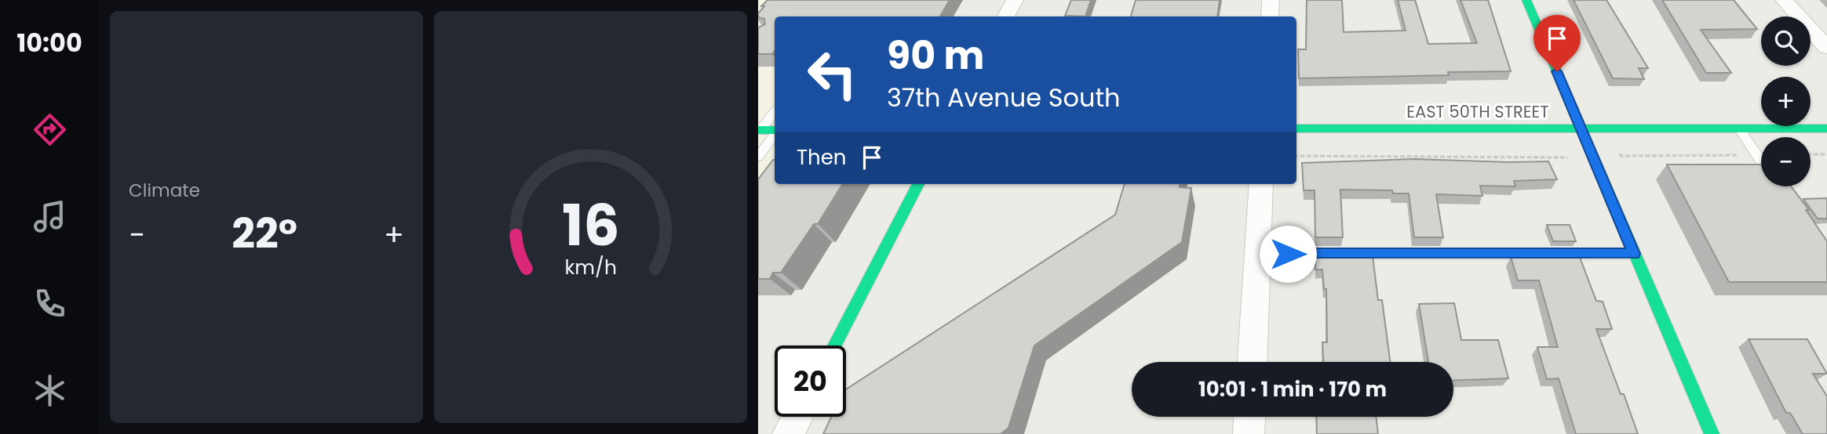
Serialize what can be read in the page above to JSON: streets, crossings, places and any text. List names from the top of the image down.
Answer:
{
  "streets": {
    "street": ["EAST 50TH STREET"]
  },
  "page": {
    "tabs": "10:00",
    "tile": "Climate",
    "map_buttons": ["+", "−"],
    "turn": ["90 m", "37th Avenue South"],
    "then": "Then",
    "heat": ["−", "22°", "+"],
    "limit": "20",
    "trip": "10:01 · 1 min · 170 m",
    "gauge": ["16", "km/h"]
  }
}
